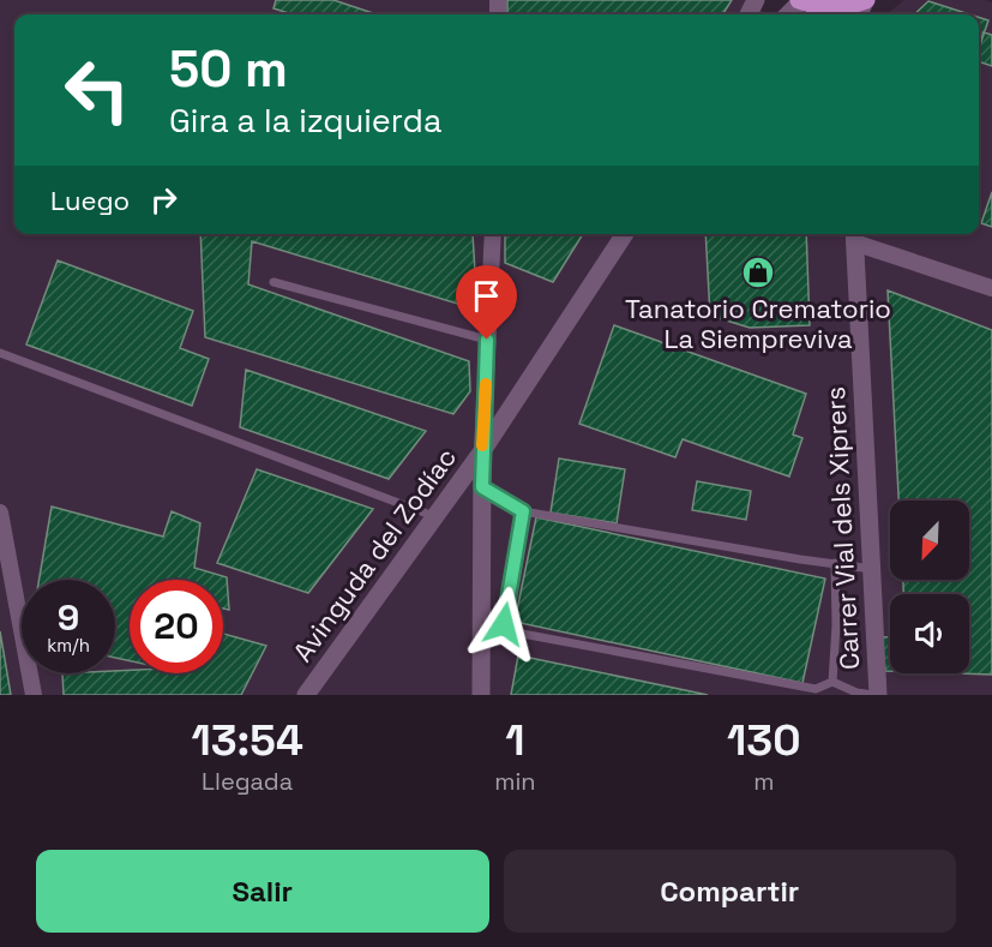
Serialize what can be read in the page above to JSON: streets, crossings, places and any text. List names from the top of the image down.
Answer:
{
  "streets": {
    "street": ["Carrer Vial dels Xiprers", "Avinguda del Zodíac"]
  },
  "places": {
    "shop": ["Tanatorio Crematorio La Siempreviva"]
  },
  "north": "bottom left",
  "page": {
    "turn": ["50 m", "Gira a la izquierda"],
    "then": "Luego",
    "speed": "9 km/h",
    "limit": "20",
    "eta": [
      "13:54",
      "Llegada",
      "1",
      "min",
      "130",
      "m"
    ],
    "buttons": ["Salir", "Compartir"]
  }
}
